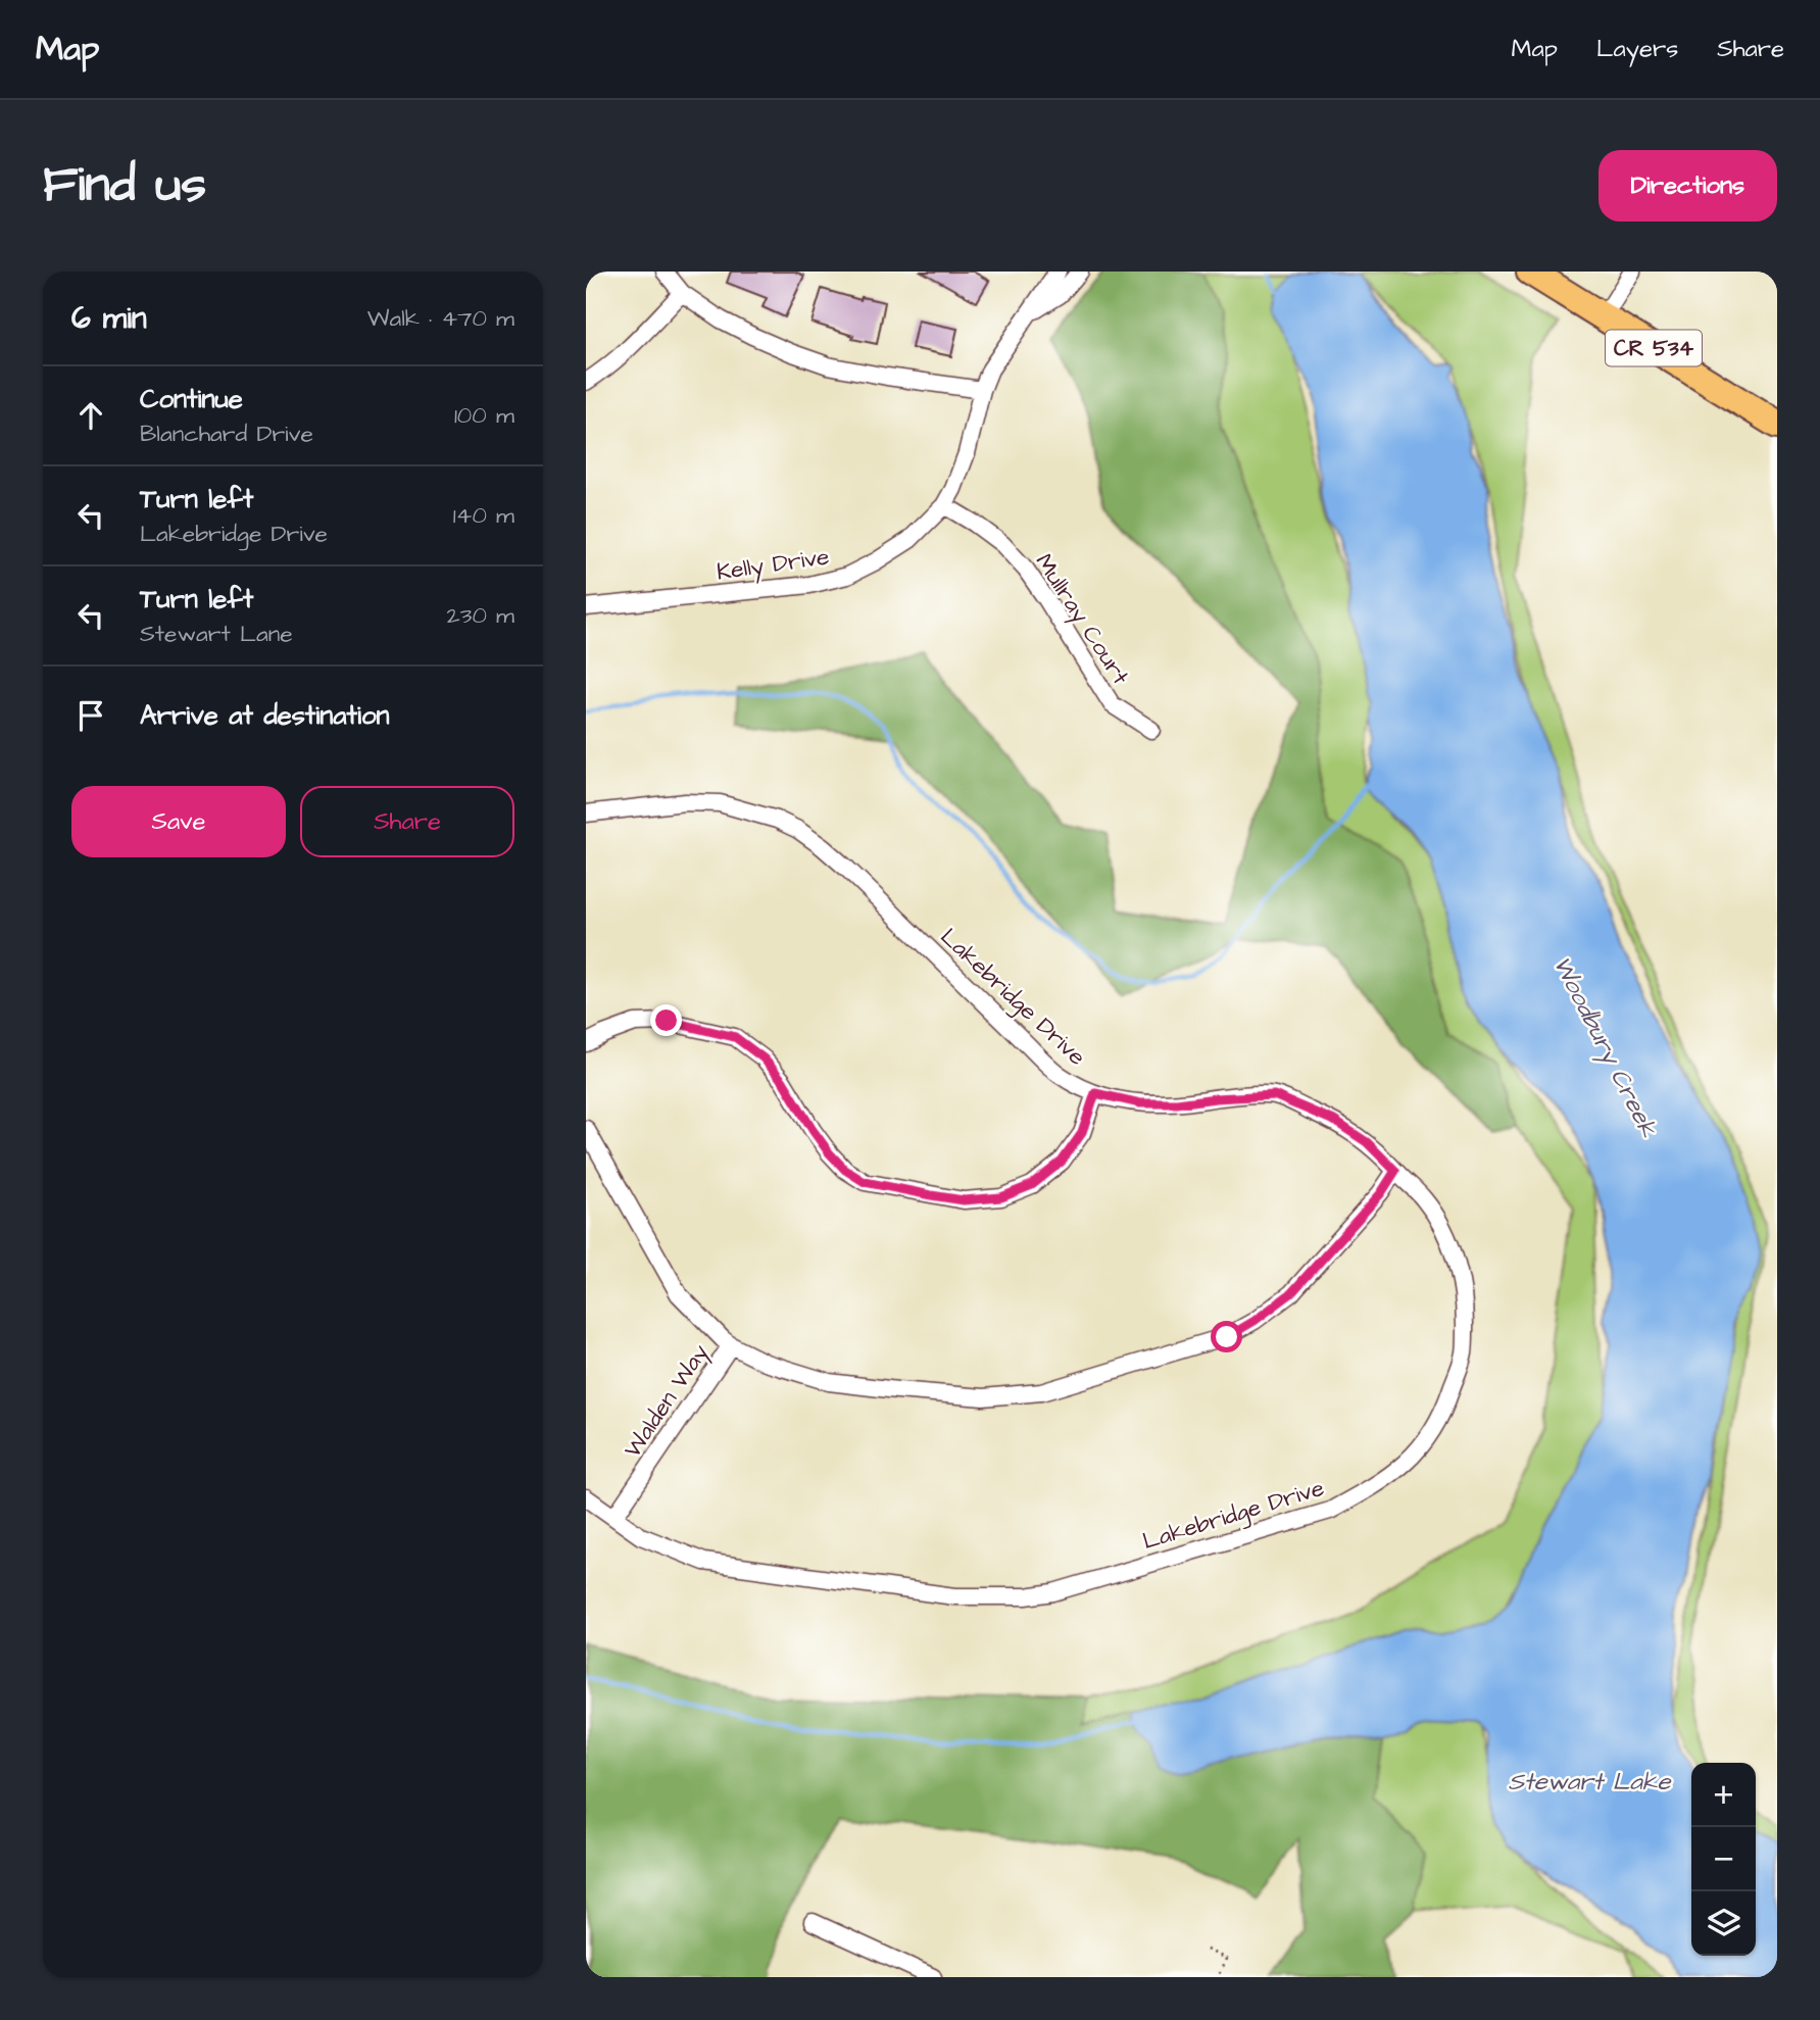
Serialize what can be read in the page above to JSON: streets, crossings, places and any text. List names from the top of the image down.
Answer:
{
  "streets": {
    "main road": ["CR 534"],
    "street": [
      "Kelly Drive",
      "Mullray Court",
      "Lakebridge Drive",
      "Walden Way"
    ]
  },
  "crossings": [
    ["Kelly Drive", "Mullray Court"],
    ["Lakebridge Drive", "Walden Way"]
  ],
  "water": ["Woodbury Creek", "Stewart Lake"],
  "page": {
    "header": "Map",
    "nav": ["Map", "Layers", "Share"],
    "buttons": [
      "Directions",
      ["Save", "Share"]
    ],
    "title": "Find us",
    "heading": ["6 min", "Walk · 470 m"],
    "list": [
      ["Continue", "Blanchard Drive", "100 m"],
      ["Turn left", "Lakebridge Drive", "140 m"],
      ["Turn left", "Stewart Lane", "230 m"],
      "Arrive at destination"
    ],
    "map_buttons": ["+", "−"]
  }
}
